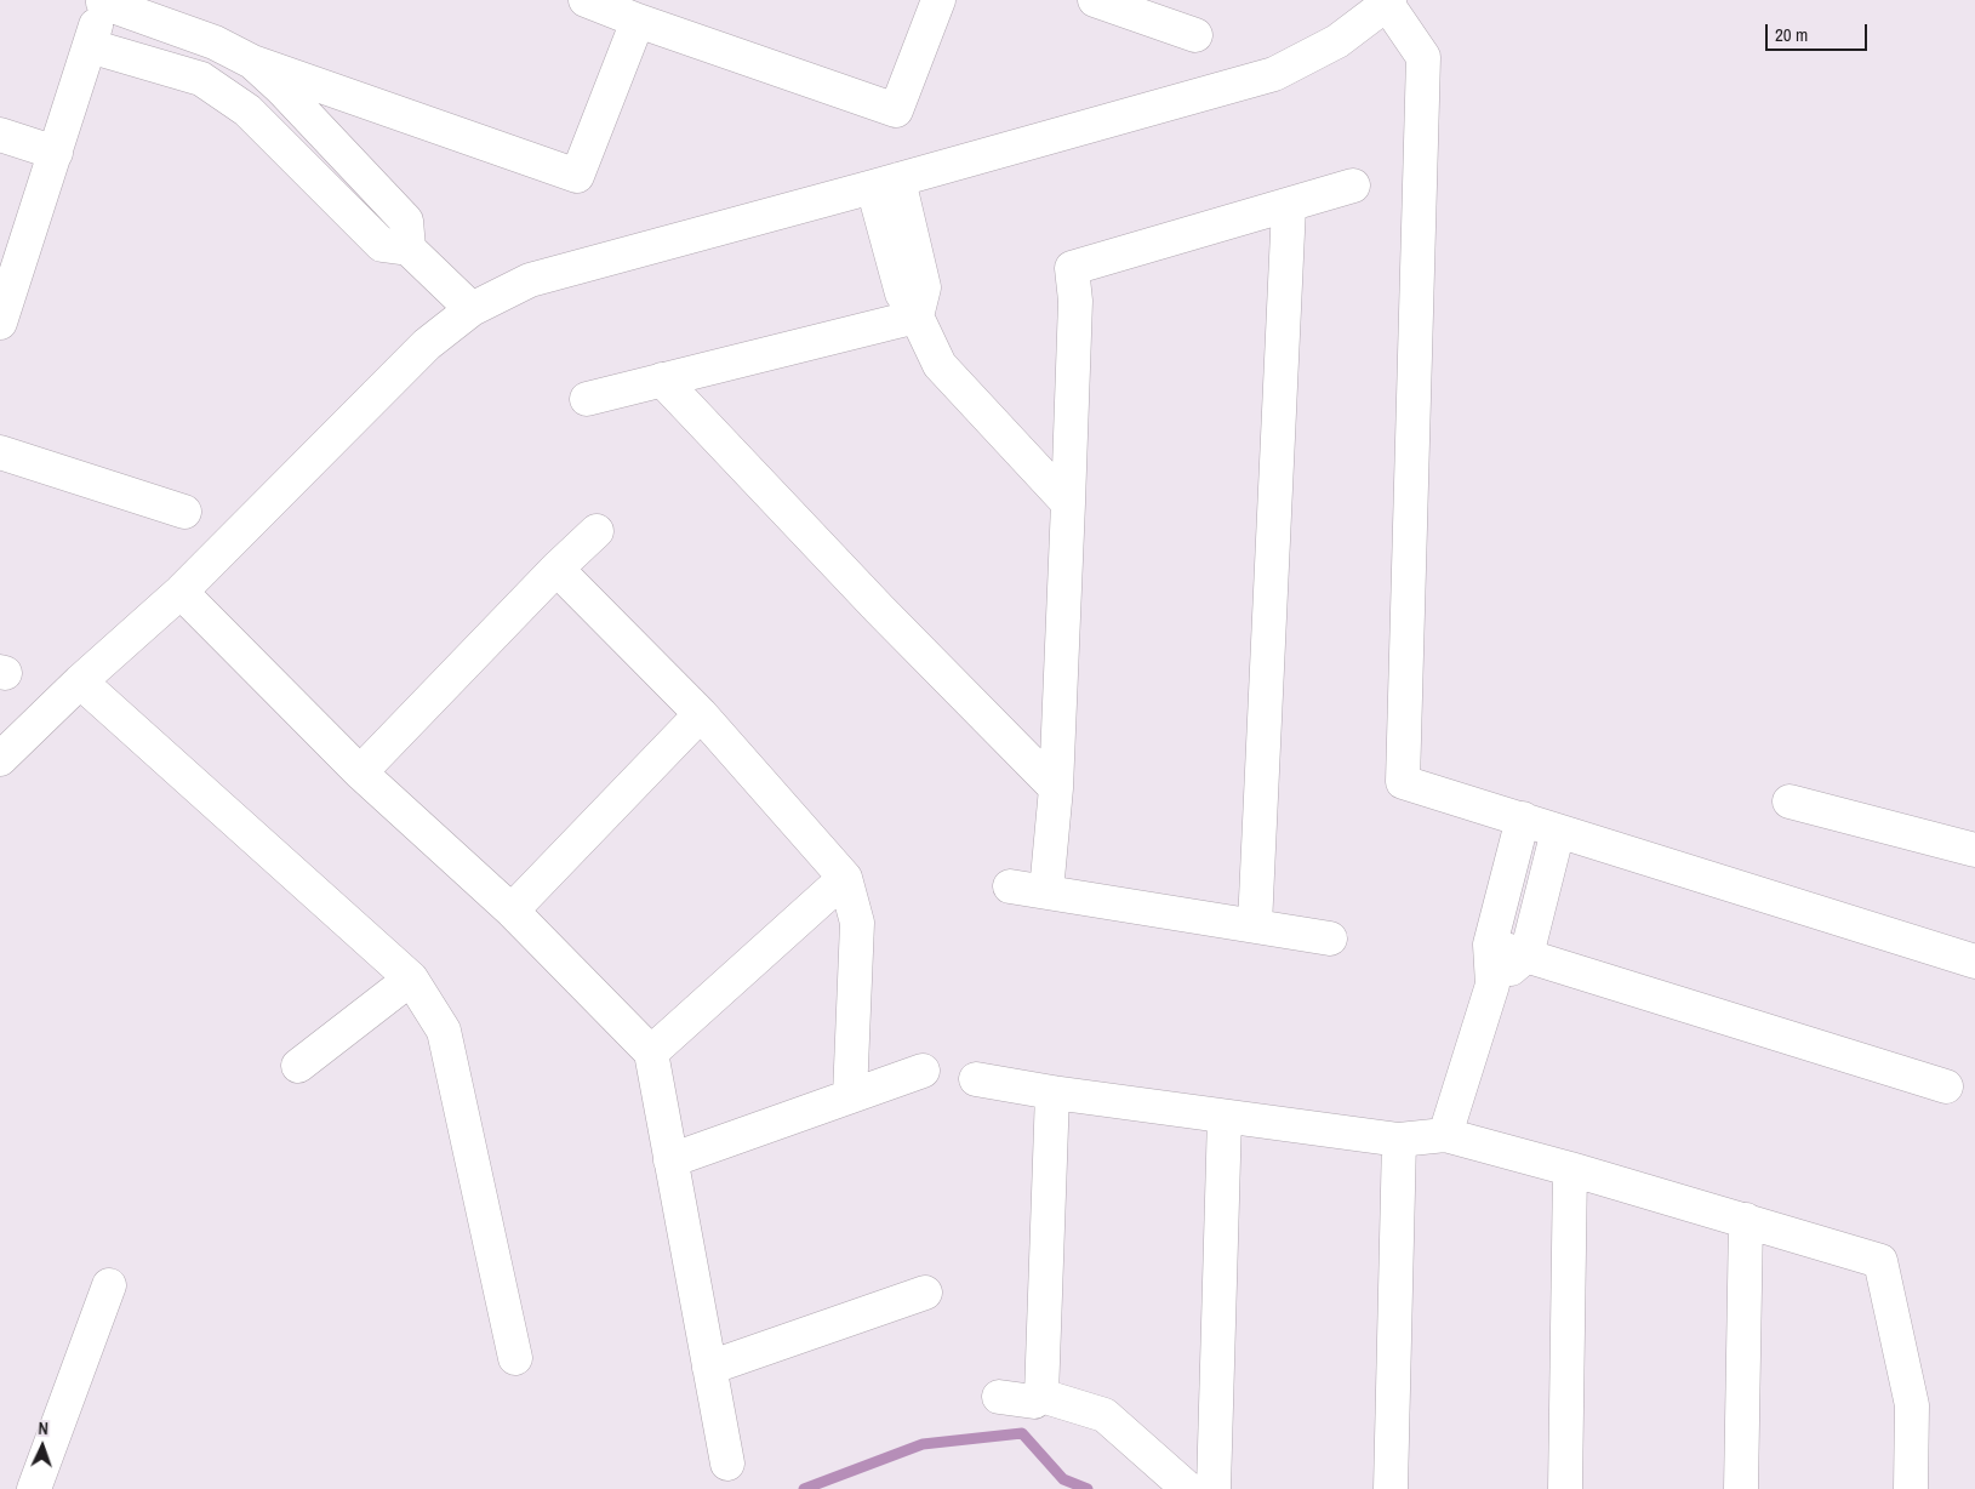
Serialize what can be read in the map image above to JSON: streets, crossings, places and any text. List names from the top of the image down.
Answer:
{
  "scale_bar": "20 m",
  "north": "top"
}
